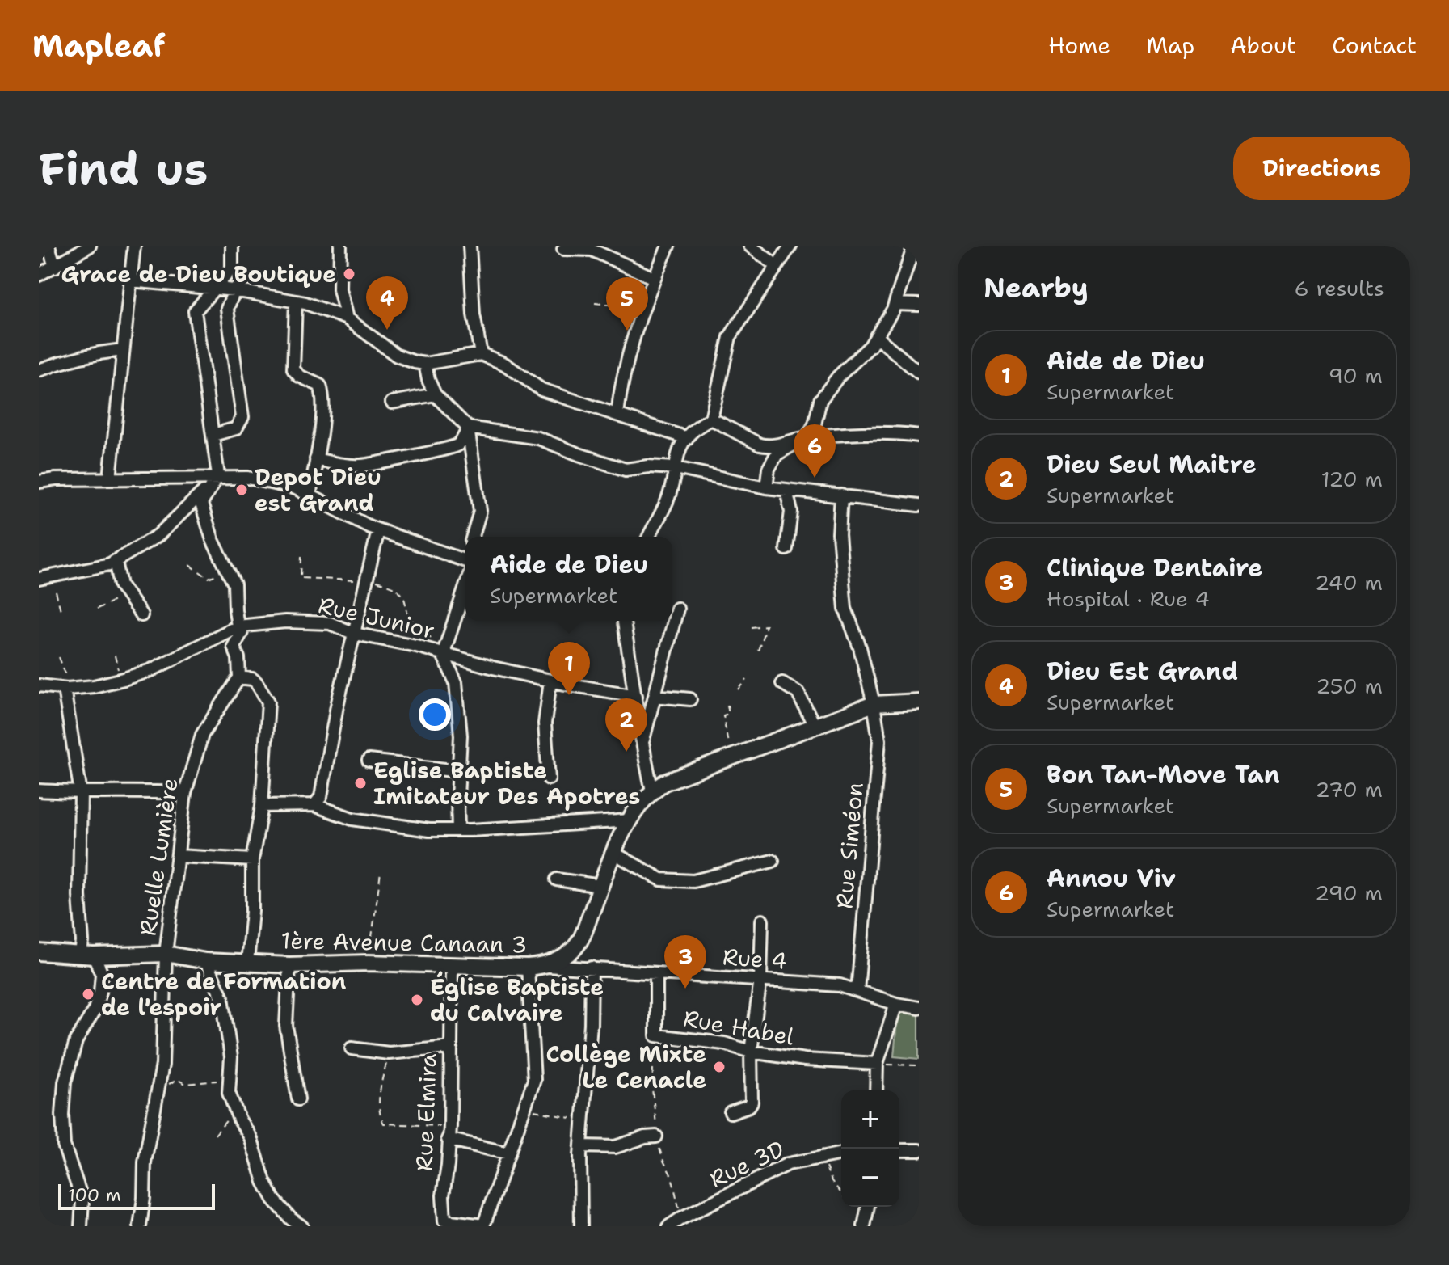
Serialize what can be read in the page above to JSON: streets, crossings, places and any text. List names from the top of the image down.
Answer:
{
  "streets": {
    "main road": ["1ère Avenue Canaan 3"],
    "street": [
      "Rue Junior",
      "Rue Siméon",
      "Ruelle Lumière",
      "Rue 4",
      "Rue Habel",
      "Rue Elmira",
      "Rue 3D"
    ]
  },
  "crossings": [
    ["Rue Siméon", "1ère Avenue Canaan 3"],
    ["Rue Siméon", "Rue 4"],
    ["Ruelle Lumière", "1ère Avenue Canaan 3"],
    ["1ère Avenue Canaan 3", "Rue 4"],
    ["1ère Avenue Canaan 3", "Rue Elmira"],
    ["Rue 4", "Rue Habel"]
  ],
  "places": [
    "Grace de Dieu Boutique",
    "Depot Dieu est Grand",
    "Eglise Baptiste Imitateur Des Apotres",
    "Centre de Formation de l'espoir",
    "Église Baptiste du Calvaire",
    "Collège Mixte Le Cenacle"
  ],
  "scale_bar": "100 m",
  "page": {
    "header": "Mapleaf",
    "nav": [
      "Home",
      "Map",
      "About",
      "Contact"
    ],
    "buttons": "Directions",
    "title": "Find us",
    "heading": ["Nearby", "6 results"],
    "pins": [
      "4",
      "5",
      "6",
      "1",
      "2",
      "3"
    ],
    "list": [
      {
        "mark": "1",
        "name": "Aide de Dieu",
        "note": "Supermarket",
        "value": "90 m"
      },
      {
        "mark": "2",
        "name": "Dieu Seul Maitre",
        "note": "Supermarket",
        "value": "120 m"
      },
      {
        "mark": "3",
        "name": "Clinique Dentaire",
        "note": "Hospital · Rue 4",
        "value": "240 m"
      },
      {
        "mark": "4",
        "name": "Dieu Est Grand",
        "note": "Supermarket",
        "value": "250 m"
      },
      {
        "mark": "5",
        "name": "Bon Tan-Move Tan",
        "note": "Supermarket",
        "value": "270 m"
      },
      {
        "mark": "6",
        "name": "Annou Viv",
        "note": "Supermarket",
        "value": "290 m"
      }
    ],
    "popup": ["Aide de Dieu", "Supermarket"],
    "map_buttons": ["+", "−"],
    "scale": "100 m"
  }
}
